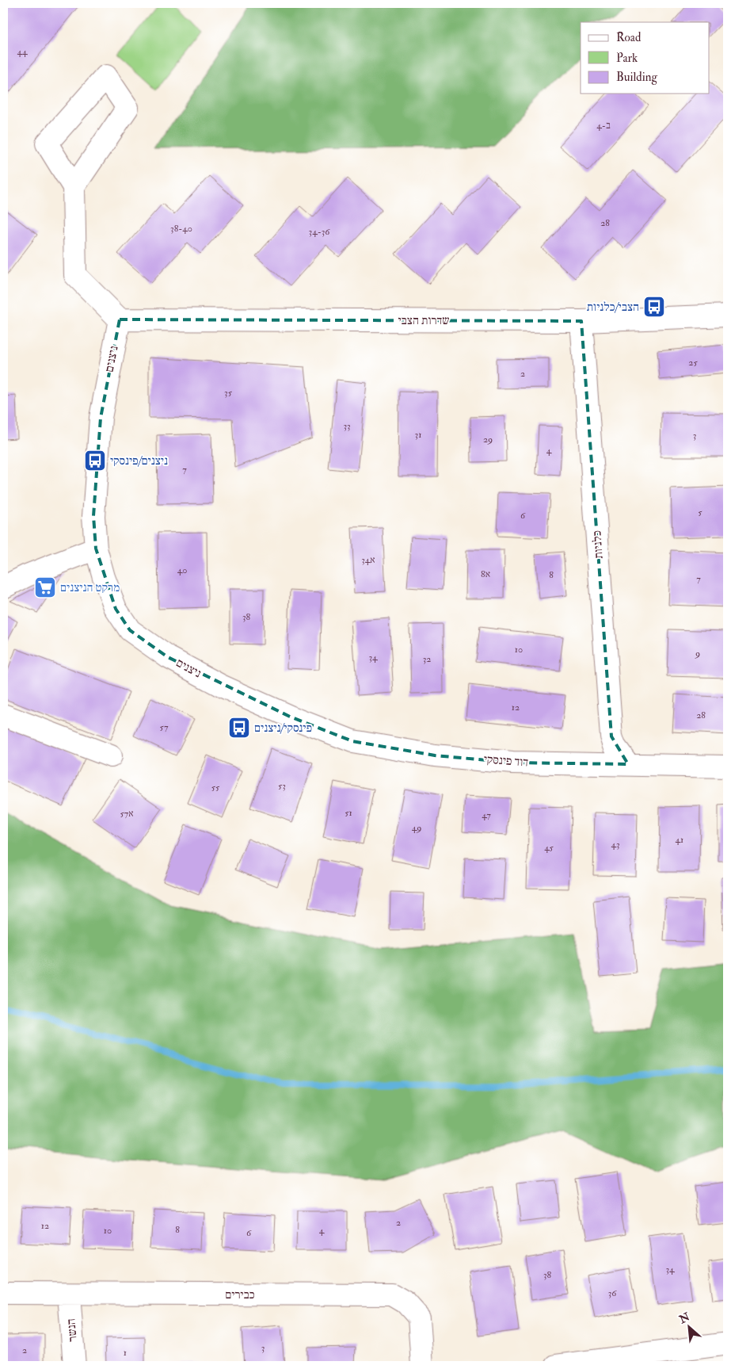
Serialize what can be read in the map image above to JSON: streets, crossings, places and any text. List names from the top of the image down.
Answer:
{
  "streets": {
    "street": [
      "שדרות הצבי",
      "ניצנים",
      "כלניות",
      "דוד פינסקי",
      "כבירים",
      "הנשר"
    ]
  },
  "crossings": [
    ["שדרות הצבי", "ניצנים"],
    ["שדרות הצבי", "כלניות"],
    ["ניצנים", "דוד פינסקי"],
    ["כלניות", "דוד פינסקי"],
    ["כבירים", "הנשר"]
  ],
  "places": {
    "bus stop": ["הצבי/כלניות", "ניצנים/פינסקי", "פינסקי/ניצנים"],
    "supermarket": ["מרקט הניצנים"]
  },
  "house_numbers": [
    "44",
    "4-ב",
    "28",
    "38-40",
    "34-36",
    "25",
    "2",
    "35",
    "33",
    "31",
    "3",
    "29",
    "4",
    "7",
    "5",
    "6",
    "34א",
    "40",
    "8א",
    "8",
    "7",
    "38",
    "10",
    "9",
    "34",
    "32",
    "12",
    "28",
    "57",
    "53",
    "55",
    "51",
    "57א",
    "47",
    "49",
    "41",
    "43",
    "45",
    "2",
    "12",
    "8",
    "10",
    "4",
    "6",
    "34",
    "38",
    "36",
    "3",
    "2",
    "1"
  ],
  "legend": ["Road", "Park", "Building"],
  "north": "top left"
}
